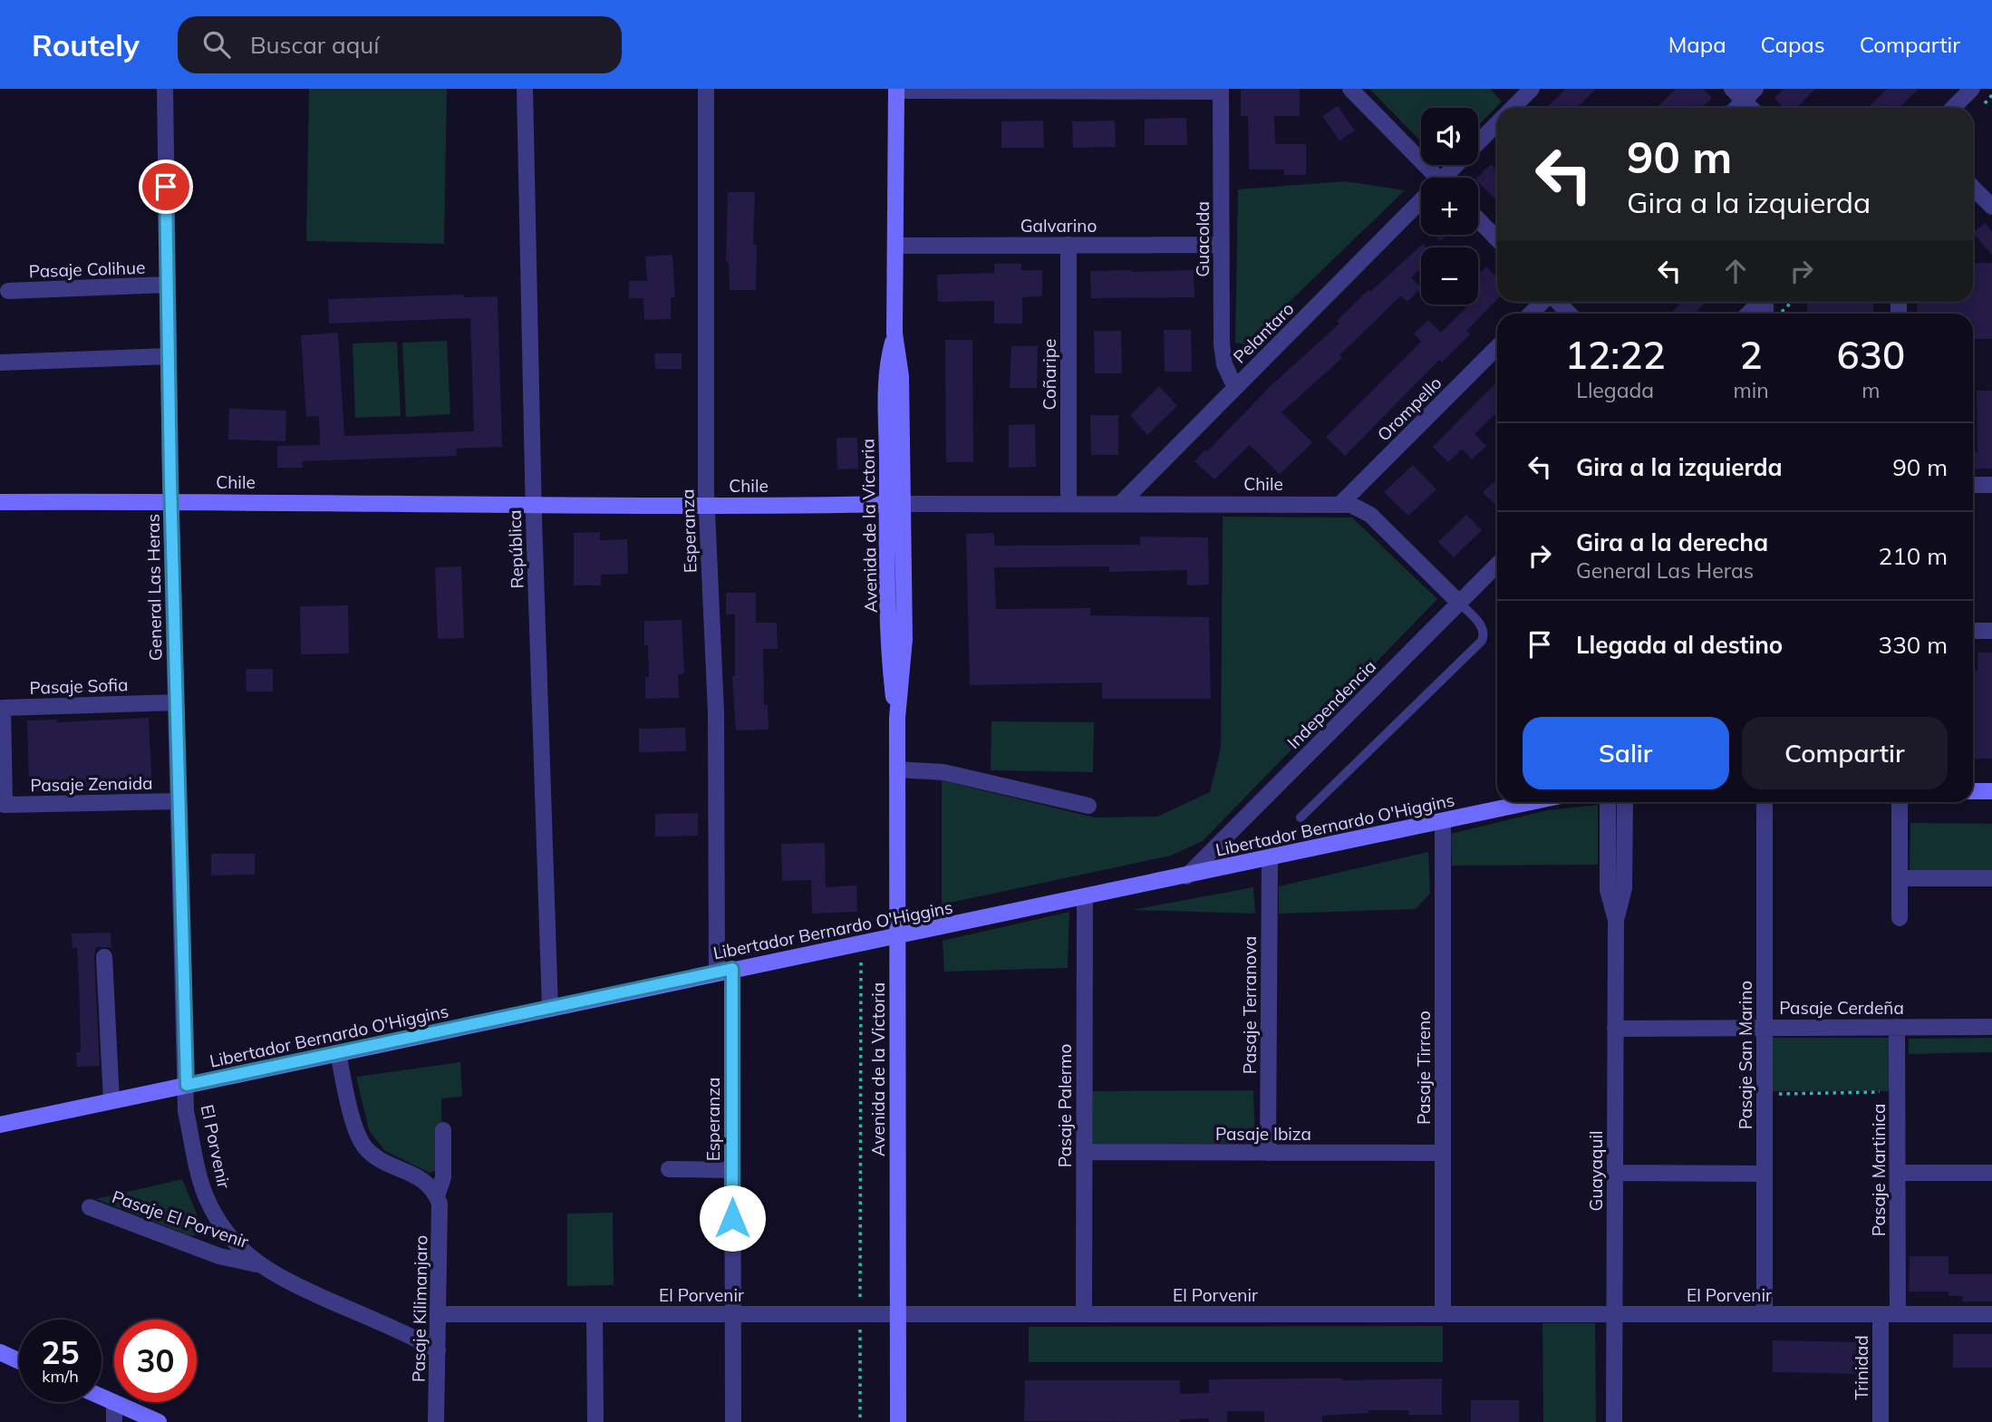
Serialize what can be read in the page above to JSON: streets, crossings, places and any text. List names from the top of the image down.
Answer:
{
  "streets": {
    "street": [
      "Galvarino",
      "Guacolda",
      "Pasaje Colihue",
      "Pelantaro",
      "Coñaripe",
      "Orompello",
      "Chile",
      "Avenida de la Victoria",
      "Esperanza",
      "República",
      "General Las Heras",
      "Pasaje Sofia",
      "Independencia",
      "Pasaje Zenaida",
      "Libertador Bernardo O'Higgins",
      "Pasaje Terranova",
      "Pasaje Cerdeña",
      "Pasaje San Marino",
      "Pasaje Tirreno",
      "Pasaje Palermo",
      "Pasaje Ibiza",
      "El Porvenir",
      "Pasaje Martinica",
      "Guayaquil",
      "Pasaje El Porvenir",
      "Pasaje Kilimanjaro",
      "Trinidad"
    ]
  },
  "crossings": [
    ["Galvarino", "Guacolda"],
    ["Galvarino", "Coñaripe"],
    ["Galvarino", "Avenida de la Victoria"],
    ["Guacolda", "Pelantaro"],
    ["Pasaje Colihue", "General Las Heras"],
    ["Pelantaro", "Chile"],
    ["Coñaripe", "Chile"],
    ["Orompello", "Chile"],
    ["Chile", "Avenida de la Victoria"],
    ["Chile", "Esperanza"],
    ["Chile", "República"],
    ["Chile", "General Las Heras"],
    ["Chile", "Independencia"],
    ["Avenida de la Victoria", "Libertador Bernardo O'Higgins"],
    ["Avenida de la Victoria", "El Porvenir"],
    ["Esperanza", "Libertador Bernardo O'Higgins"],
    ["Esperanza", "El Porvenir"],
    ["República", "Libertador Bernardo O'Higgins"],
    ["General Las Heras", "Pasaje Sofia"],
    ["General Las Heras", "Pasaje Zenaida"],
    ["General Las Heras", "Libertador Bernardo O'Higgins"],
    ["General Las Heras", "El Porvenir"],
    ["Pasaje Sofia", "Pasaje Zenaida"],
    ["Independencia", "Libertador Bernardo O'Higgins"],
    ["Libertador Bernardo O'Higgins", "Pasaje Terranova"],
    ["Libertador Bernardo O'Higgins", "Pasaje Tirreno"],
    ["Libertador Bernardo O'Higgins", "Pasaje Palermo"],
    ["Libertador Bernardo O'Higgins", "El Porvenir"],
    ["Pasaje Terranova", "Pasaje Ibiza"],
    ["Pasaje Cerdeña", "Pasaje San Marino"],
    ["Pasaje Cerdeña", "Pasaje Martinica"],
    ["Pasaje Cerdeña", "Guayaquil"],
    ["Pasaje San Marino", "El Porvenir"],
    ["Pasaje Tirreno", "Pasaje Ibiza"],
    ["Pasaje Tirreno", "El Porvenir"],
    ["Pasaje Palermo", "Pasaje Ibiza"],
    ["Pasaje Palermo", "El Porvenir"],
    ["El Porvenir", "Pasaje Martinica"],
    ["El Porvenir", "Guayaquil"],
    ["El Porvenir", "Pasaje El Porvenir"],
    ["El Porvenir", "Pasaje Kilimanjaro"],
    ["El Porvenir", "Trinidad"]
  ],
  "page": {
    "header": "Routely",
    "search": "Buscar aquí",
    "nav": ["Mapa", "Capas", "Compartir"],
    "map_buttons": ["+", "−"],
    "turn": ["90 m", "Gira a la izquierda"],
    "eta": [
      "12:22",
      "Llegada",
      "2",
      "min",
      "630",
      "m"
    ],
    "list": [
      {
        "name": "Gira a la izquierda",
        "value": "90 m"
      },
      {
        "name": "Gira a la derecha",
        "note": "General Las Heras",
        "value": "210 m"
      },
      {
        "name": "Llegada al destino",
        "value": "330 m"
      }
    ],
    "buttons": ["Salir", "Compartir"],
    "speed": "25 km/h",
    "limit": "30"
  }
}
